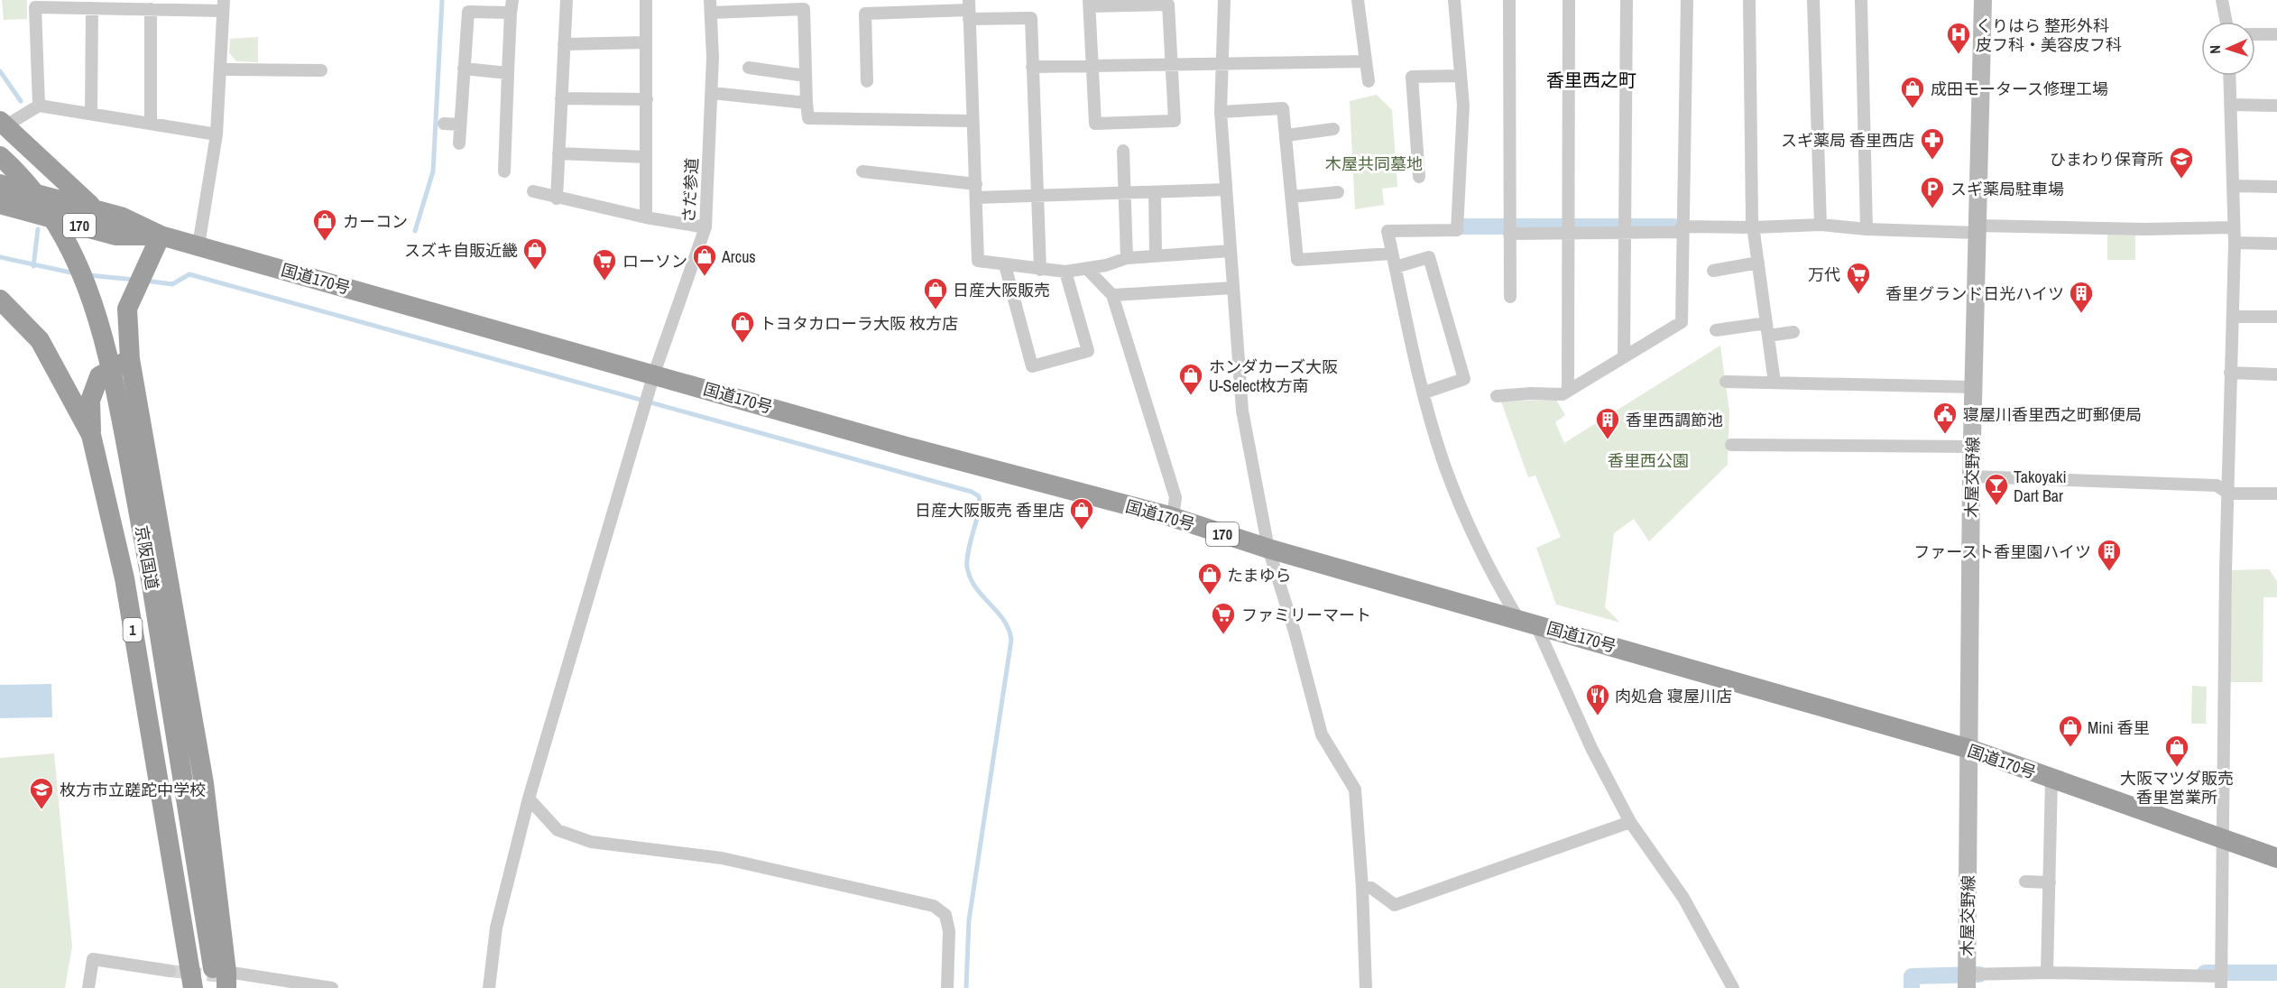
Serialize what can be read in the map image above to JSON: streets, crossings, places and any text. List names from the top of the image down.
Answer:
{
  "streets": {
    "highway": [
      "170",
      "国道170号",
      "京阪国道",
      "1"
    ],
    "main road": ["木屋交野線"],
    "street": ["さだ参道"]
  },
  "crossings": [
    ["さだ参道", "国道170号"],
    ["国道170号", "木屋交野線"]
  ],
  "districts": ["香里西之町"],
  "parks": ["木屋共同墓地", "香里西公園"],
  "places": {
    "hospital": ["くりはら 整形外科 皮フ科・美容皮フ科"],
    "shop": [
      "成田モータース修理工場",
      "カーコン",
      "スズキ自販近畿",
      "Arcus",
      "日産大阪販売",
      "トヨタカローラ大阪 枚方店",
      "ホンダカーズ大阪 U-Select枚方南",
      "日産大阪販売 香里店",
      "たまゆら",
      "Mini 香里",
      "大阪マツダ販売 香里営業所"
    ],
    "pharmacy": ["スギ薬局 香里西店"],
    "school or university": ["ひまわり保育所", "枚方市立蹉跎中学校"],
    "parking": ["スギ薬局駐車場"],
    "supermarket": ["ローソン", "万代", "ファミリーマート"],
    "building": ["香里グランド日光ハイツ", "香里西調節池", "ファースト香里園ハイツ"],
    "public building": ["寝屋川香里西之町郵便局"],
    "bar": ["Takoyaki Dart Bar"],
    "restaurant": ["肉処倉 寝屋川店"]
  },
  "north": "left"
}
